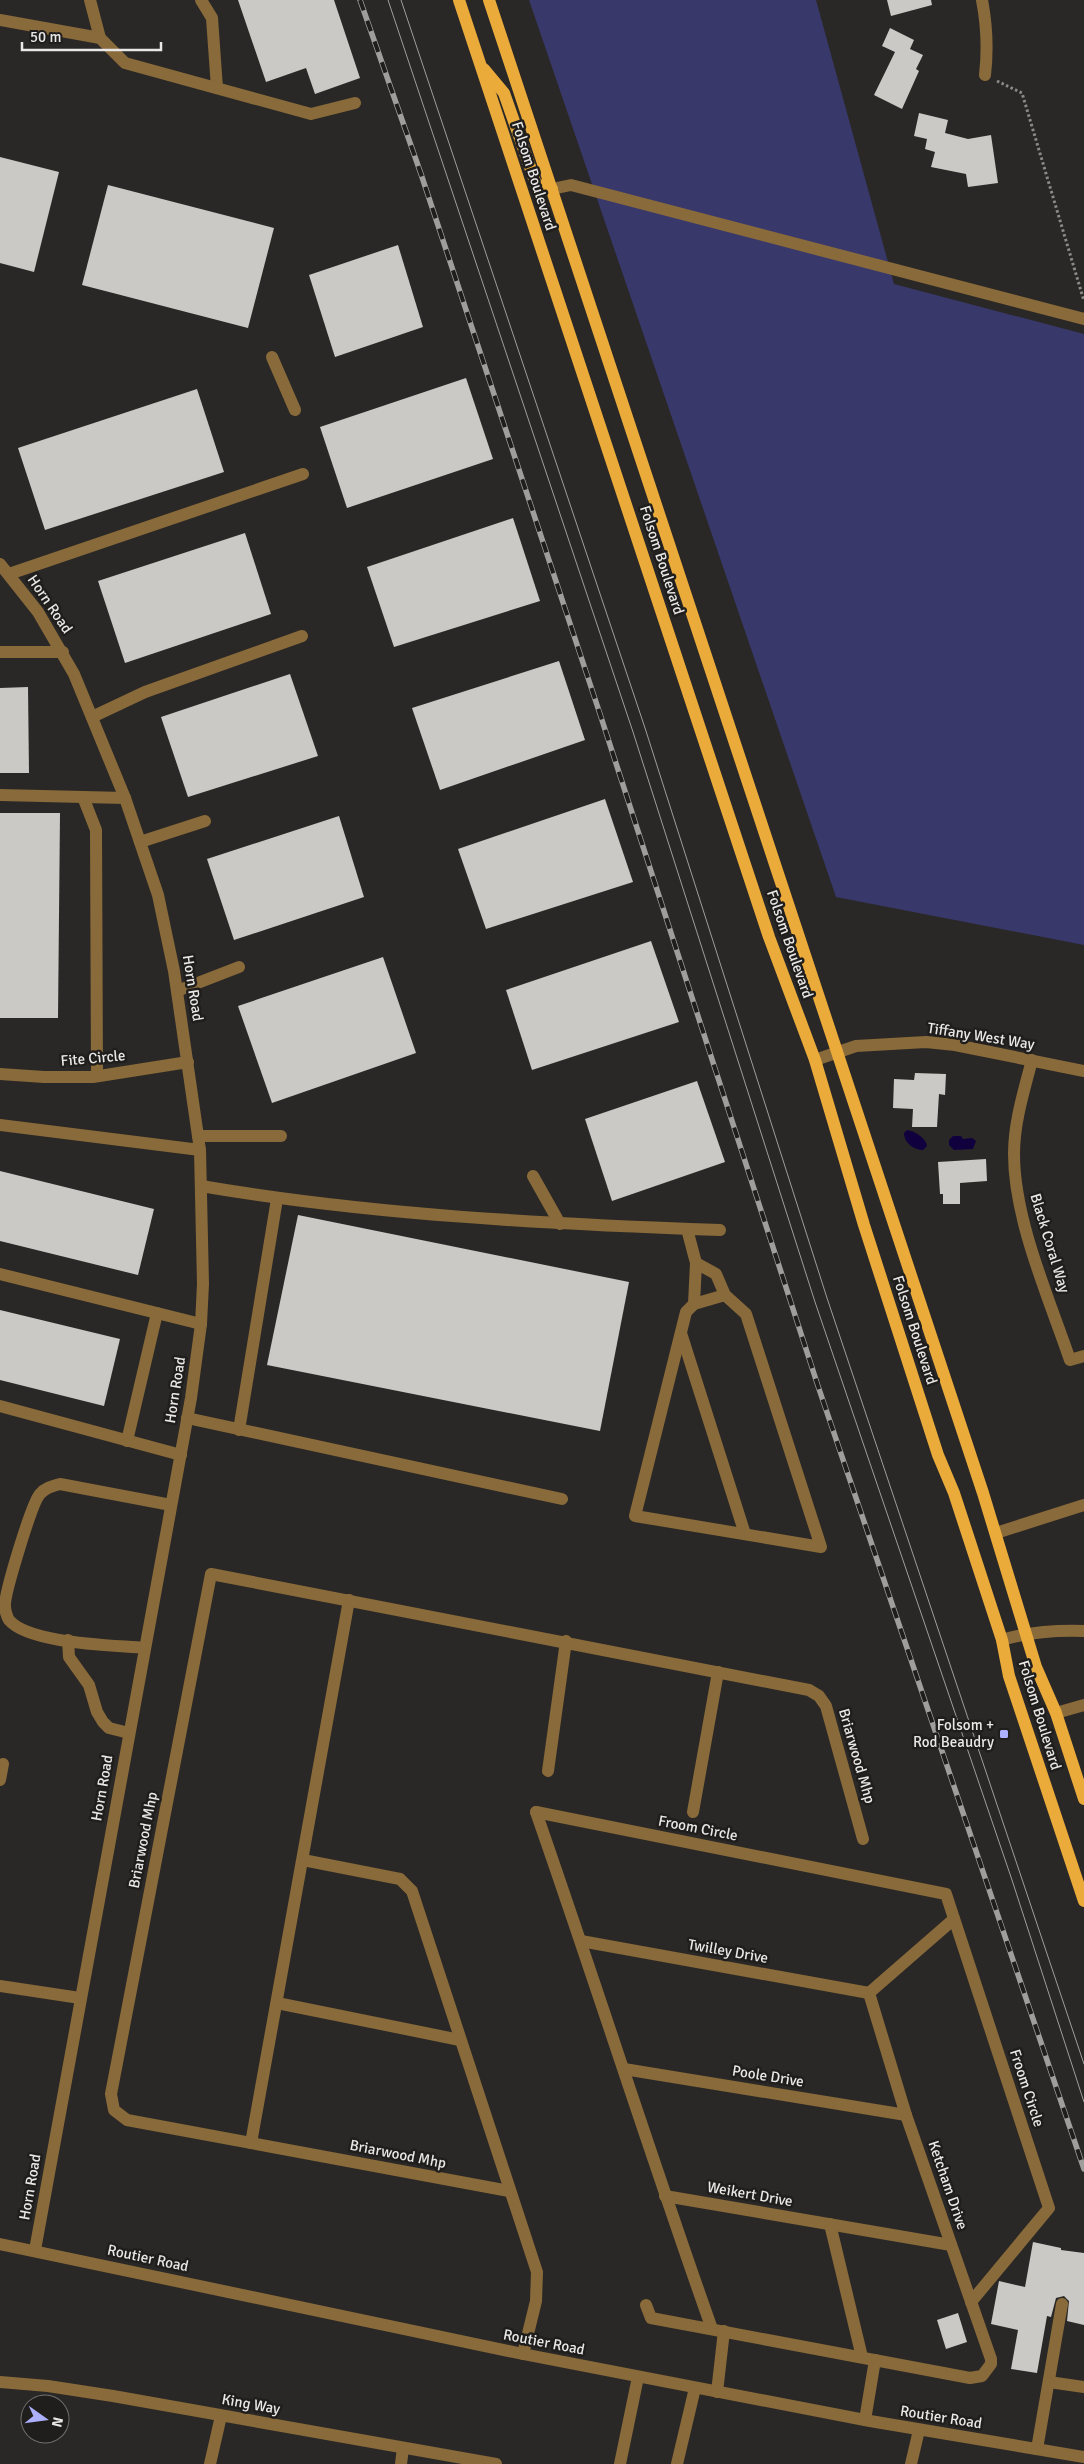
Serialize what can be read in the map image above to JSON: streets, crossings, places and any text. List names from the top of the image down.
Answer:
{
  "streets": {
    "main road": ["Folsom Boulevard"],
    "street": [
      "Horn Road",
      "Tiffany West Way",
      "Fite Circle",
      "Black Coral Way",
      "Briarwood Mhp",
      "Froom Circle",
      "Twilley Drive",
      "Poole Drive",
      "Ketcham Drive",
      "Weikert Drive",
      "Routier Road",
      "King Way"
    ]
  },
  "crossings": [
    ["Folsom Boulevard", "Tiffany West Way"],
    ["Horn Road", "Fite Circle"],
    ["Horn Road", "Routier Road"],
    ["Tiffany West Way", "Black Coral Way"],
    ["Froom Circle", "Twilley Drive"],
    ["Froom Circle", "Poole Drive"],
    ["Froom Circle", "Ketcham Drive"],
    ["Froom Circle", "Weikert Drive"],
    ["Twilley Drive", "Ketcham Drive"],
    ["Poole Drive", "Ketcham Drive"],
    ["Ketcham Drive", "Weikert Drive"]
  ],
  "places": {
    "transit": ["Folsom + Rod Beaudry"]
  },
  "scale_bar": "50 m",
  "north": "right"
}
